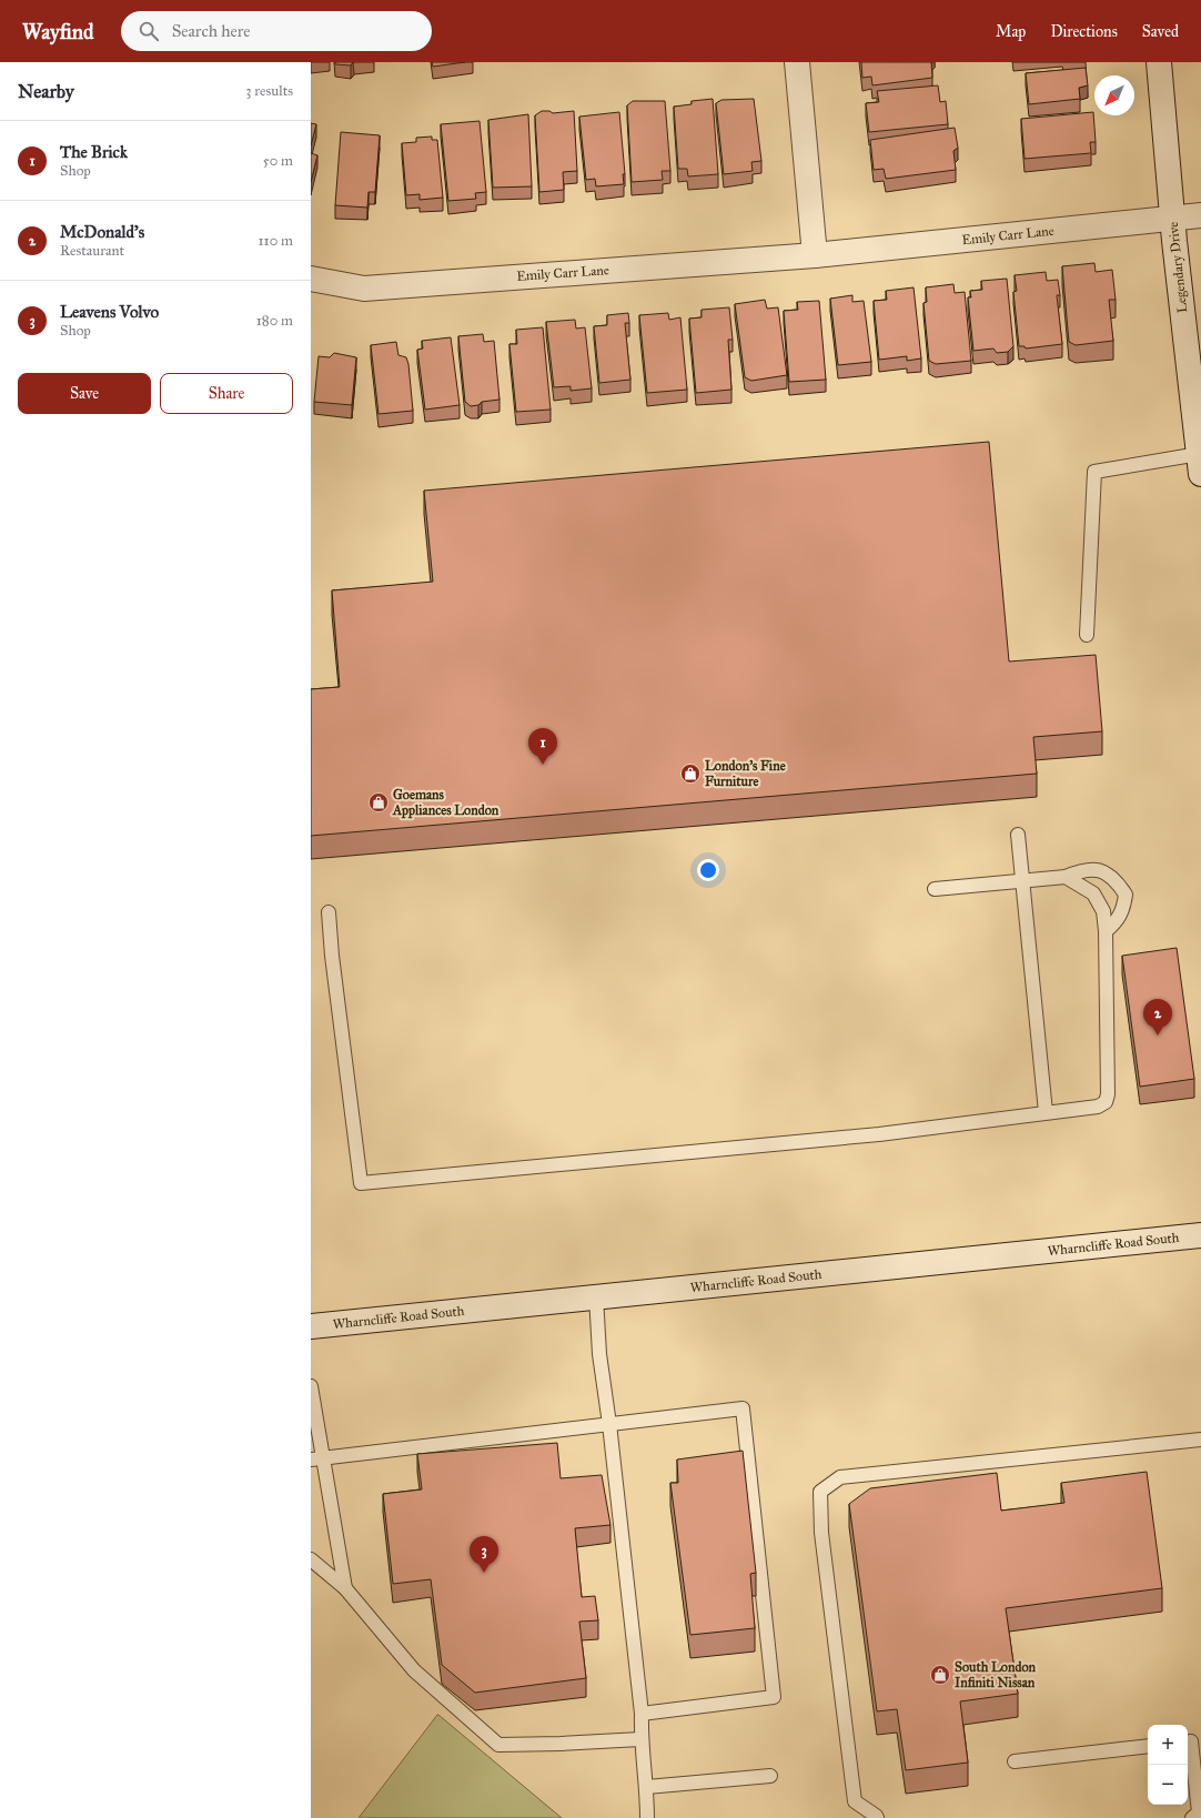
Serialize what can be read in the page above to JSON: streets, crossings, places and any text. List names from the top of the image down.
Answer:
{
  "streets": {
    "street": ["Emily Carr Lane", "Legendary Drive", "Wharncliffe Road South"]
  },
  "crossings": [
    ["Emily Carr Lane", "Legendary Drive"]
  ],
  "places": {
    "shop": ["London's Fine Furniture", "Goemans Appliances London", "South London Infiniti Nissan"]
  },
  "north": "bottom left",
  "page": {
    "header": "Wayfind",
    "search": "Search here",
    "nav": ["Map", "Directions", "Saved"],
    "heading": ["Nearby", "3 results"],
    "list": [
      {
        "mark": "1",
        "name": "The Brick",
        "note": "Shop",
        "value": "50 m"
      },
      {
        "mark": "2",
        "name": "McDonald's",
        "note": "Restaurant",
        "value": "110 m"
      },
      {
        "mark": "3",
        "name": "Leavens Volvo",
        "note": "Shop",
        "value": "180 m"
      }
    ],
    "buttons": ["Save", "Share"],
    "pins": ["1", "2", "3"],
    "map_buttons": ["+", "−"]
  }
}
